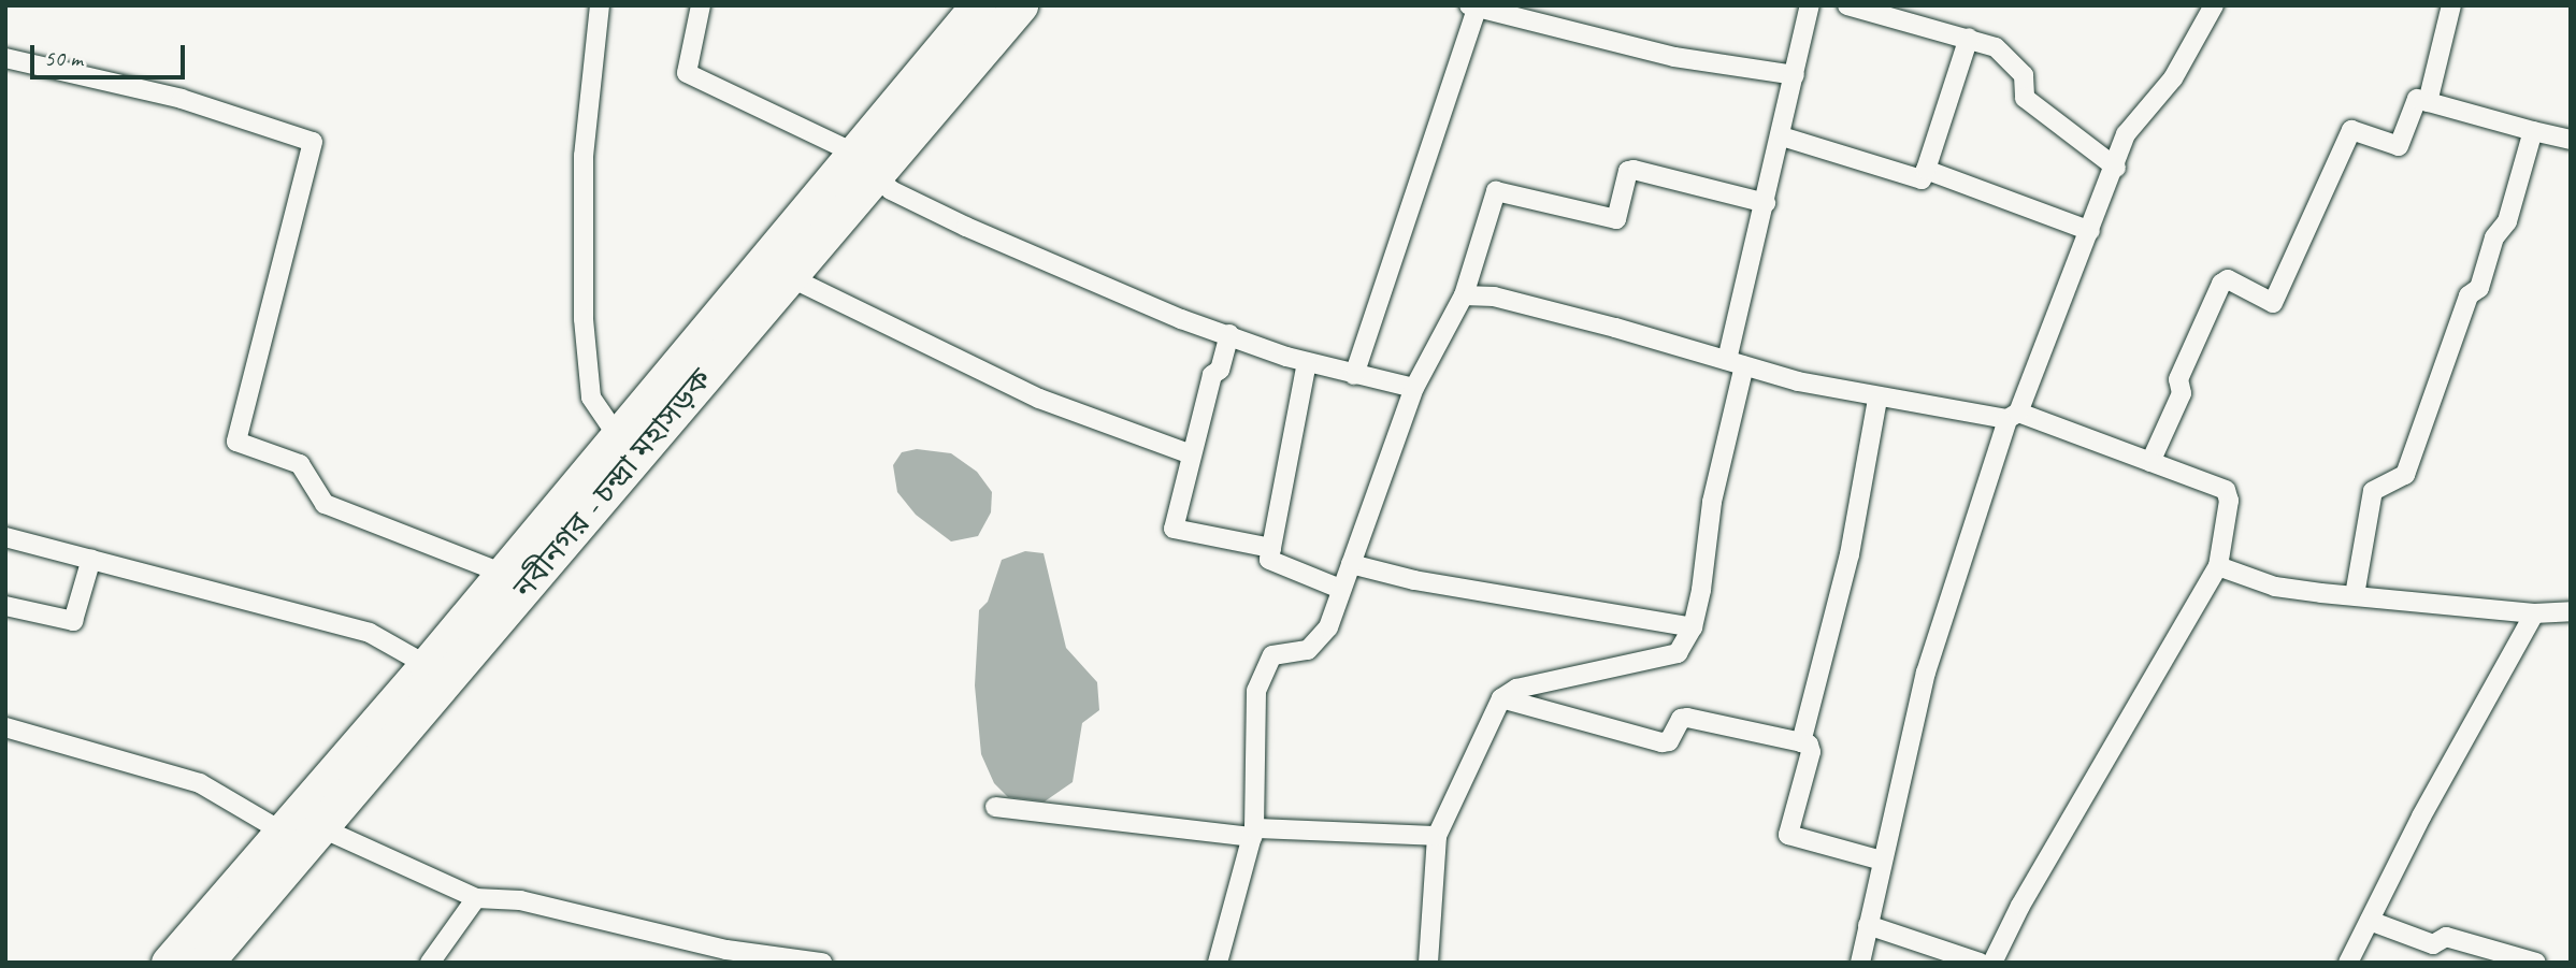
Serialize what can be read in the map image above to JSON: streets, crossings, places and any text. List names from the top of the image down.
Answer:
{
  "streets": {
    "highway": ["নবীনগর - চন্দ্রা মহাসড়ক"]
  },
  "scale_bar": "50 m"
}
